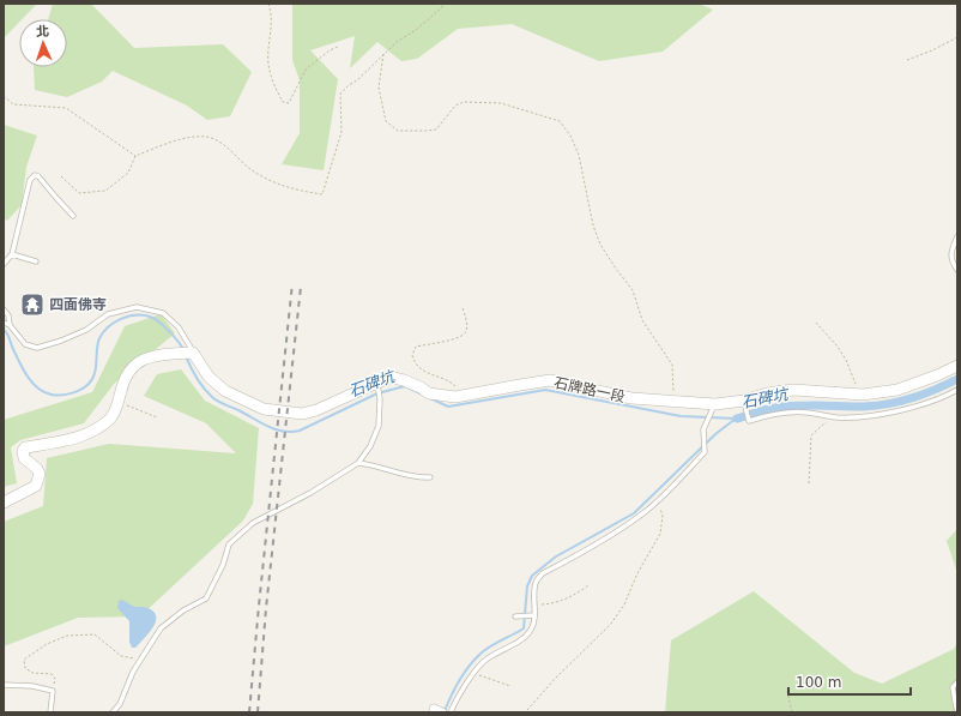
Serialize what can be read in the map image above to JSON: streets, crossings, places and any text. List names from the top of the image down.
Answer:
{
  "streets": {
    "street": ["石牌路一段"]
  },
  "water": ["石碑坑"],
  "places": {
    "temple": ["四面佛寺"]
  },
  "scale_bar": "100 m",
  "north": "top"
}
